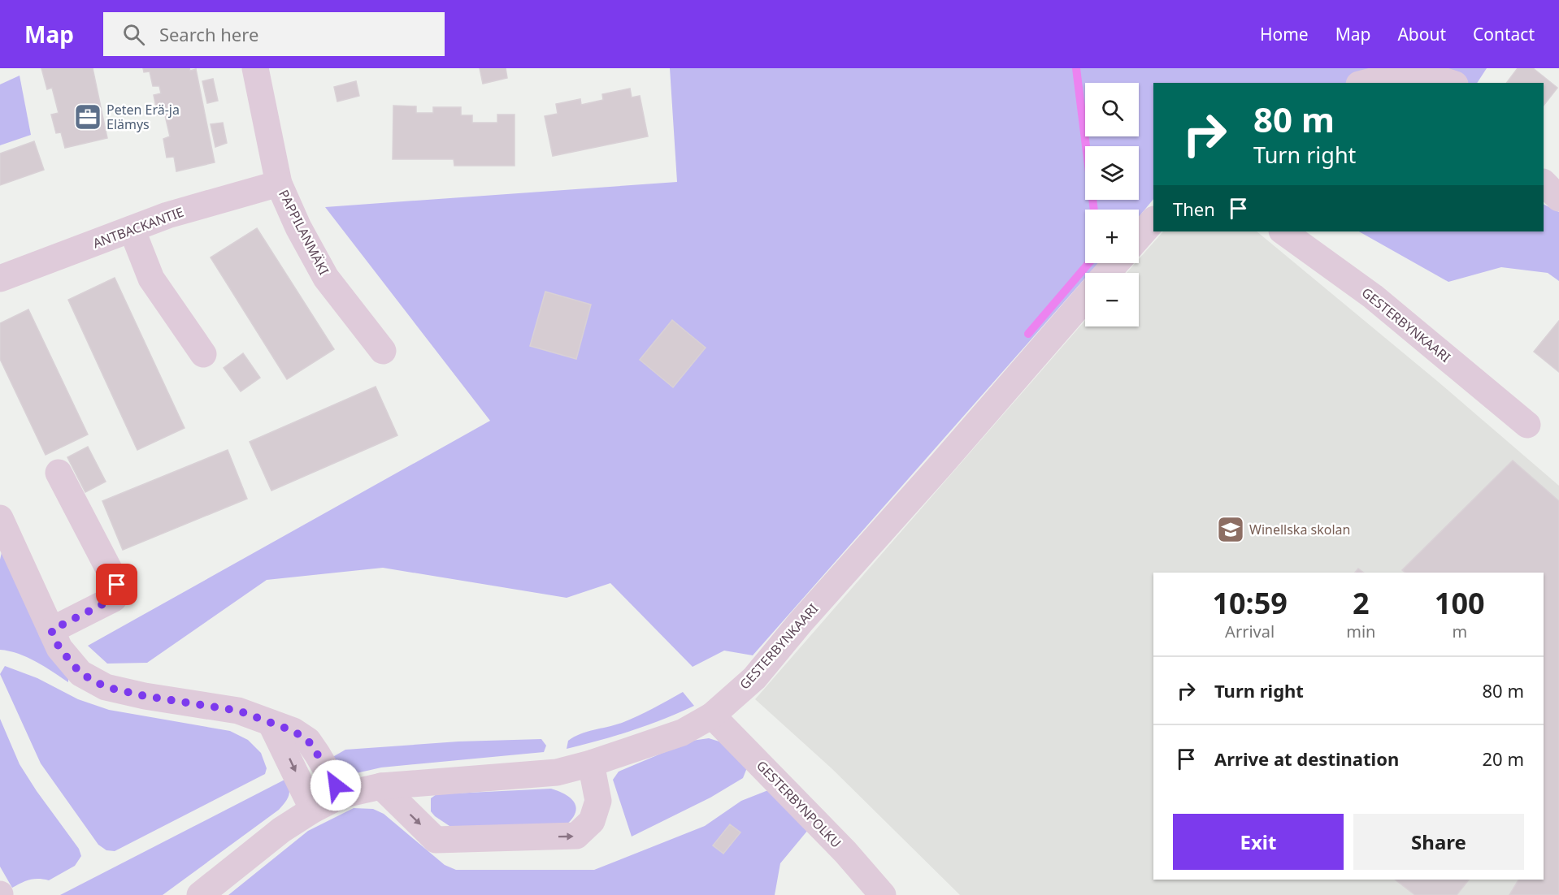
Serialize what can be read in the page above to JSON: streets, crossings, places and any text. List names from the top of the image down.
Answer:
{
  "streets": {
    "street": [
      "ANTBACKANTIE",
      "PAPPILANMÄKI",
      "GESTERBYNKAARI",
      "GESTERBYNPOLKU"
    ]
  },
  "crossings": [
    ["ANTBACKANTIE", "PAPPILANMÄKI"],
    ["GESTERBYNKAARI", "GESTERBYNPOLKU"]
  ],
  "places": {
    "office": ["Peten Erä-ja Elämys"],
    "school or university": ["Winellska skolan"]
  },
  "page": {
    "header": "Map",
    "search": "Search here",
    "nav": [
      "Home",
      "Map",
      "About",
      "Contact"
    ],
    "map_buttons": ["+", "−"],
    "turn": ["80 m", "Turn right"],
    "then": "Then",
    "eta": [
      "10:59",
      "Arrival",
      "2",
      "min",
      "100",
      "m"
    ],
    "list": [
      {
        "name": "Turn right",
        "value": "80 m"
      },
      {
        "name": "Arrive at destination",
        "value": "20 m"
      }
    ],
    "buttons": ["Exit", "Share"]
  }
}
